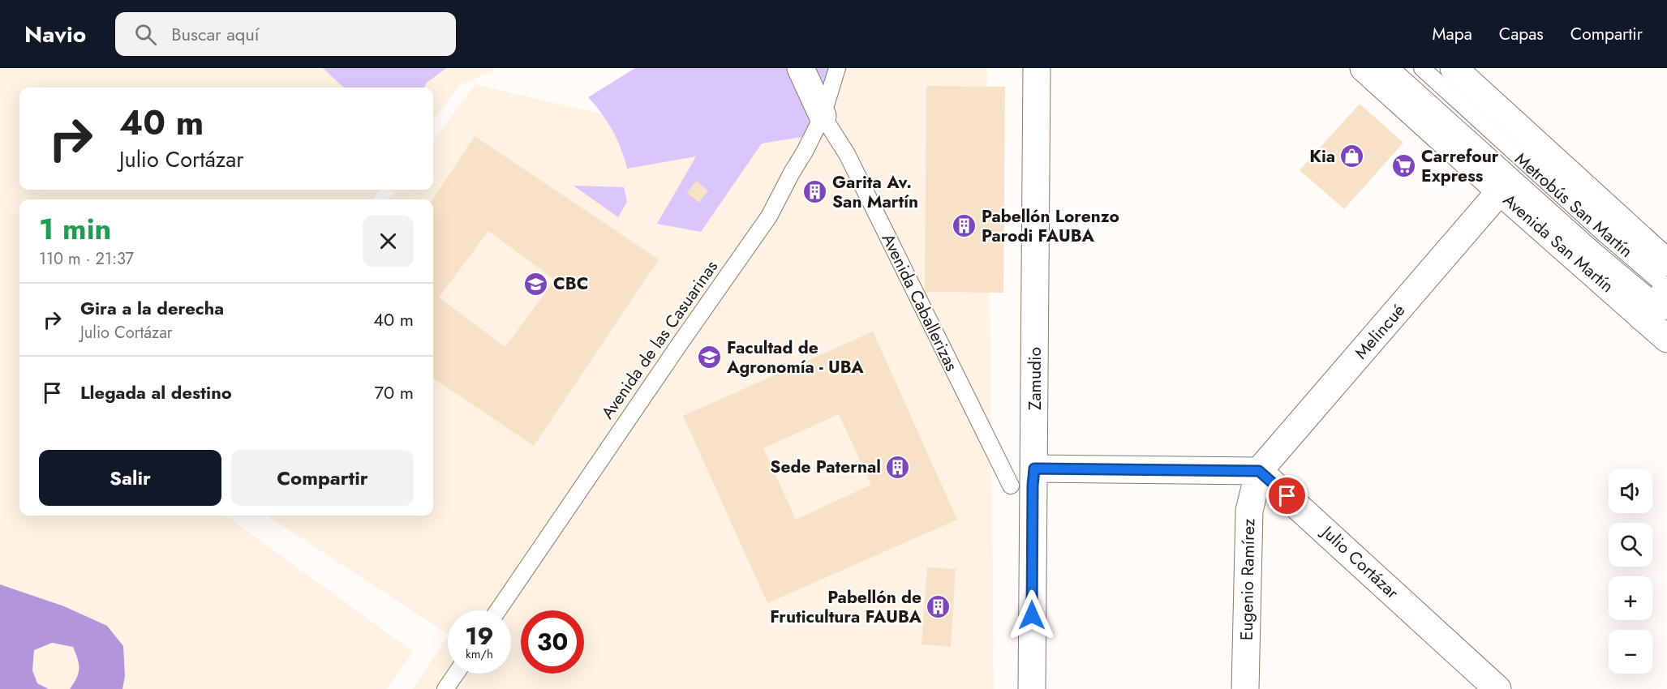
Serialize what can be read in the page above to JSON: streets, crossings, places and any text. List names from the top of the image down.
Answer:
{
  "streets": {
    "street": [
      "Avenida San Martín",
      "Avenida Caballerizas",
      "Melincué",
      "Zamudio",
      "Julio Cortázar",
      "Eugenio Ramírez"
    ],
    "lane": ["Metrobús San Martín", "Avenida de las Casuarinas"]
  },
  "crossings": [
    ["Metrobús San Martín", "Avenida San Martín"],
    ["Avenida San Martín", "Melincué"],
    ["Avenida Caballerizas", "Avenida de las Casuarinas"],
    ["Melincué", "Julio Cortázar"],
    ["Melincué", "Eugenio Ramírez"],
    ["Julio Cortázar", "Eugenio Ramírez"]
  ],
  "places": {
    "shop": ["Kia"],
    "supermarket": ["Carrefour Express"],
    "building": [
      "Garita Av. San Martín",
      "Pabellón Lorenzo Parodi FAUBA",
      "Sede Paternal",
      "Pabellón de Fruticultura FAUBA"
    ],
    "school or university": ["CBC", "Facultad de Agronomía - UBA"]
  },
  "page": {
    "header": "Navio",
    "search": "Buscar aquí",
    "nav": ["Mapa", "Capas", "Compartir"],
    "turn": ["40 m", "Julio Cortázar"],
    "heading": ["1 min", "110 m · 21:37"],
    "list": [
      {
        "name": "Gira a la derecha",
        "note": "Julio Cortázar",
        "value": "40 m"
      },
      {
        "name": "Llegada al destino",
        "value": "70 m"
      }
    ],
    "buttons": ["Salir", "Compartir"],
    "map_buttons": ["+", "−"],
    "speed": "19 km/h",
    "limit": "30"
  }
}
